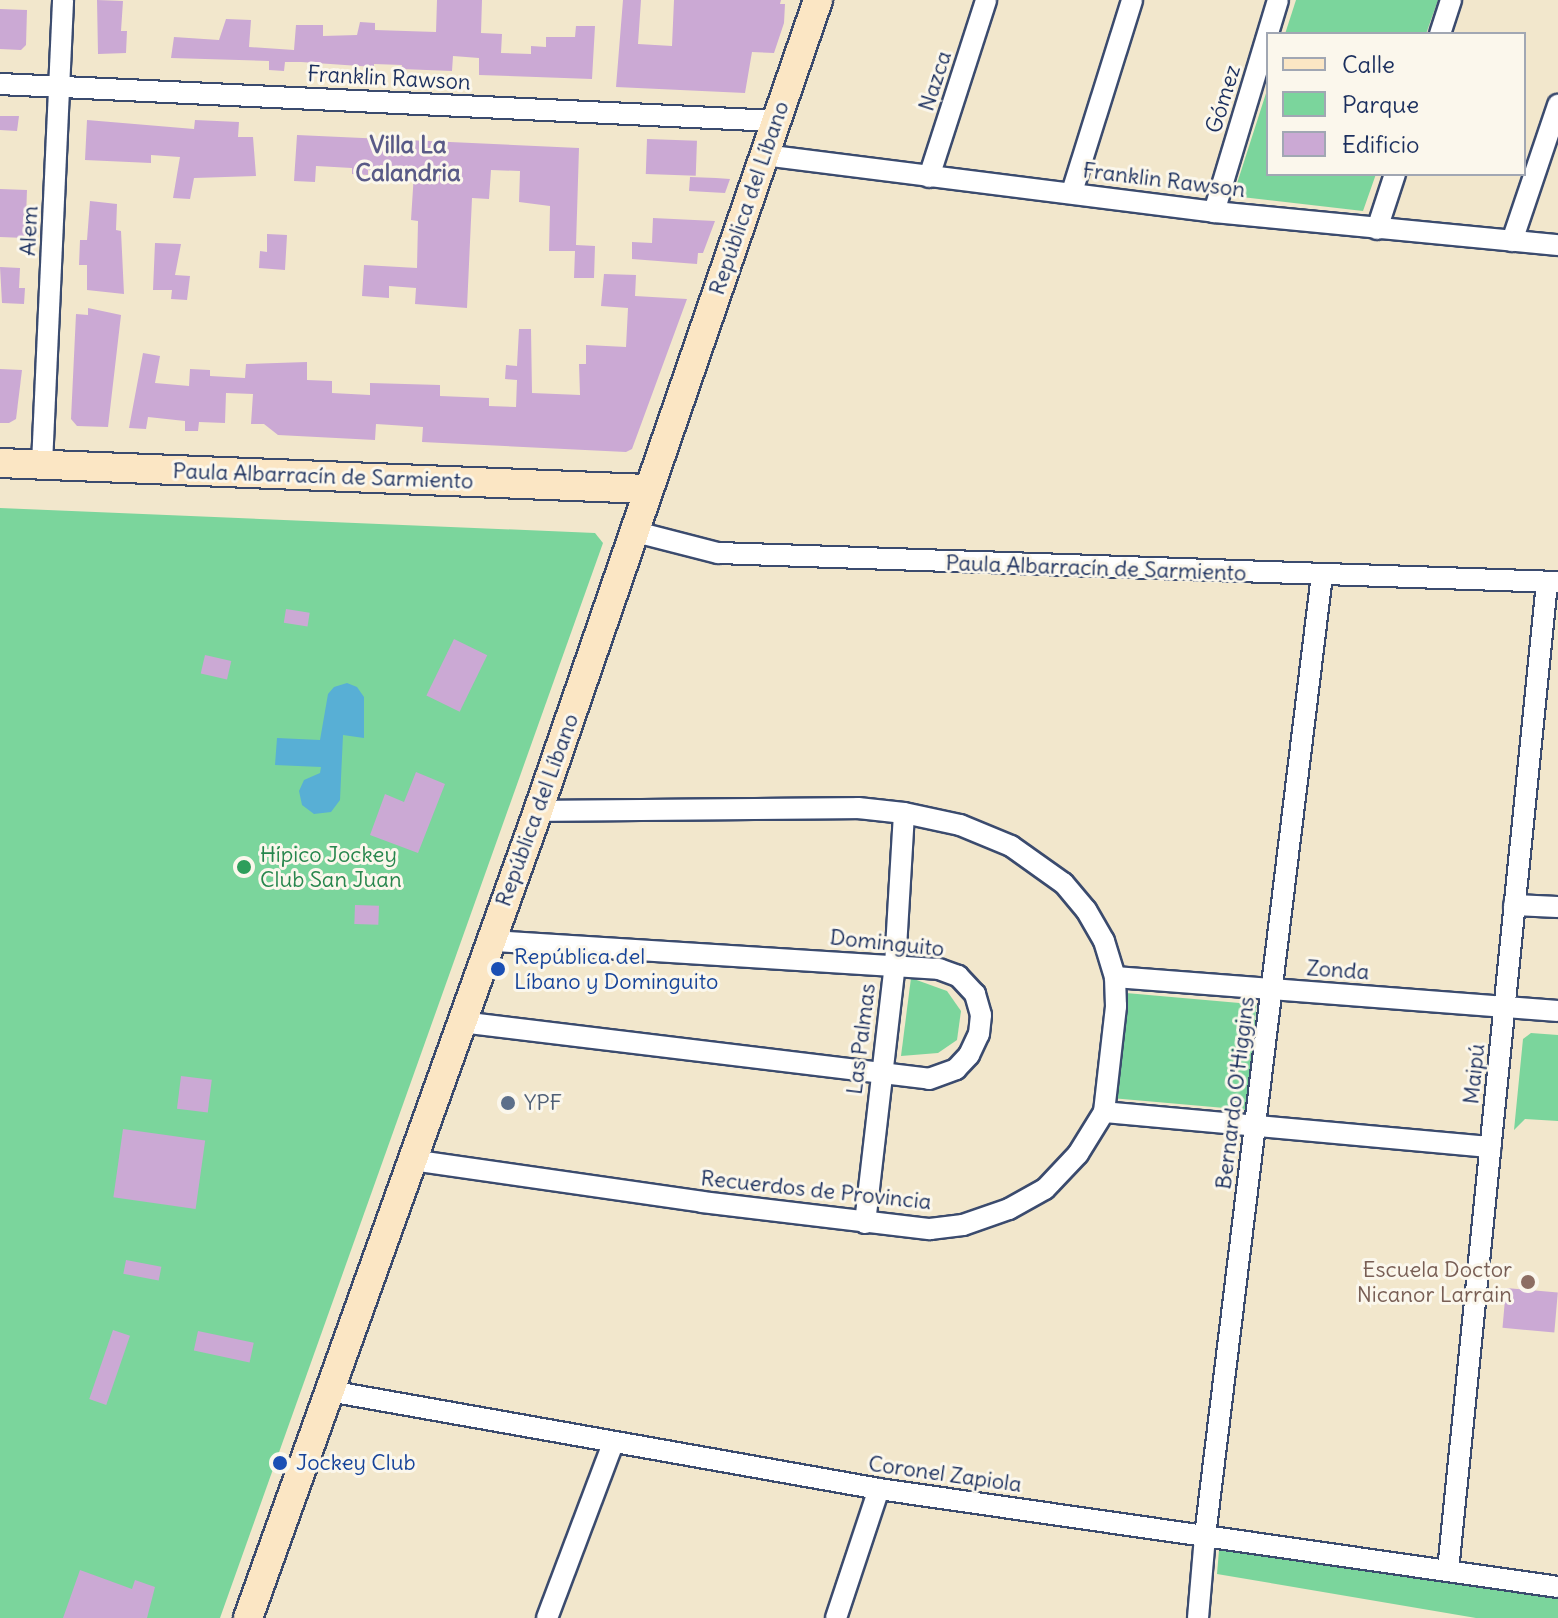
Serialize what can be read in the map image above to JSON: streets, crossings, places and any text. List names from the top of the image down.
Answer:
{
  "streets": {
    "main road": ["República del Líbano", "Paula Albarracín de Sarmiento"],
    "street": [
      "Franklin Rawson",
      "Nazca",
      "Gómez",
      "Alem",
      "Dominguito",
      "Zonda",
      "Las Palmas",
      "Maipú",
      "Bernardo O'Higgins",
      "Recuerdos de Provincia",
      "Coronel Zapiola"
    ]
  },
  "crossings": [
    ["Franklin Rawson", "Nazca"],
    ["Franklin Rawson", "Gómez"],
    ["Franklin Rawson", "República del Líbano"],
    ["Franklin Rawson", "Alem"],
    ["República del Líbano", "Paula Albarracín de Sarmiento"],
    ["República del Líbano", "Dominguito"],
    ["República del Líbano", "Recuerdos de Provincia"],
    ["República del Líbano", "Coronel Zapiola"],
    ["Alem", "Paula Albarracín de Sarmiento"],
    ["Paula Albarracín de Sarmiento", "Maipú"],
    ["Paula Albarracín de Sarmiento", "Bernardo O'Higgins"],
    ["Dominguito", "Las Palmas"],
    ["Zonda", "Maipú"],
    ["Zonda", "Bernardo O'Higgins"],
    ["Zonda", "Recuerdos de Provincia"],
    ["Las Palmas", "Recuerdos de Provincia"],
    ["Maipú", "Coronel Zapiola"],
    ["Bernardo O'Higgins", "Coronel Zapiola"]
  ],
  "districts": ["Villa La Calandria"],
  "places": [
    "Hípico Jockey Club San Juan",
    "República del Líbano y Dominguito",
    "YPF",
    "Escuela Doctor Nicanor Larrain",
    "Jockey Club"
  ],
  "legend": ["Calle", "Parque", "Edificio"]
}
